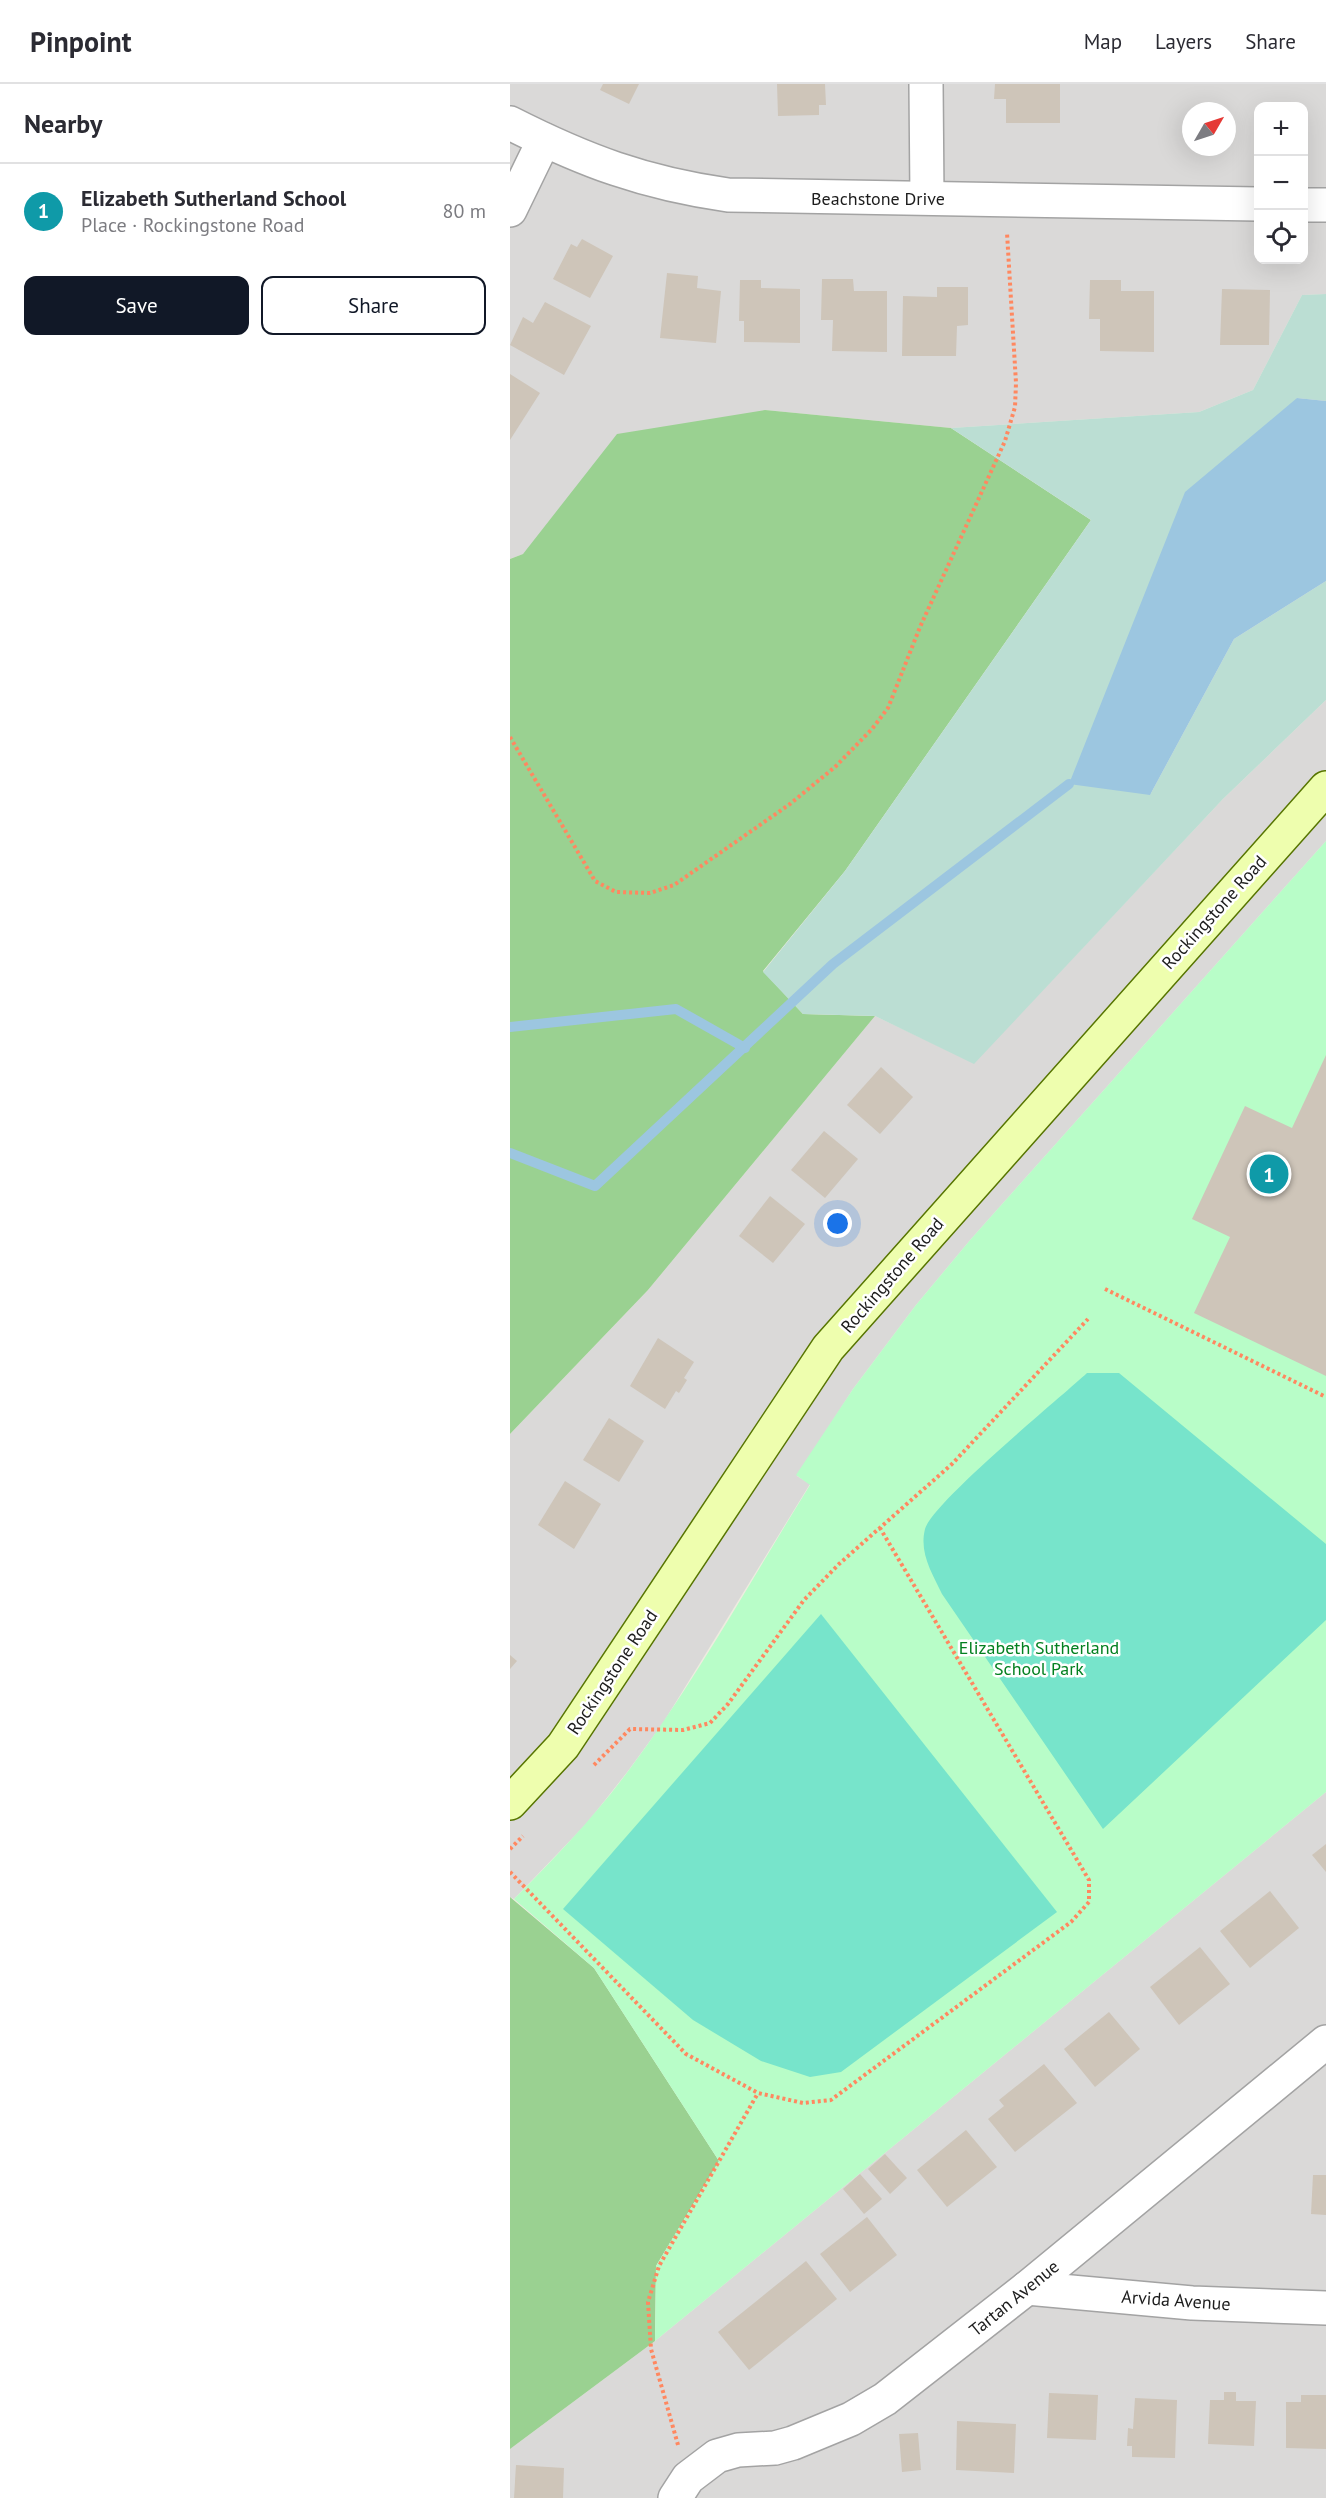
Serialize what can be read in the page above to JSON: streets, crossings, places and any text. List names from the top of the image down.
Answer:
{
  "streets": {
    "street": [
      "Beachstone Drive",
      "Rockingstone Road",
      "Tartan Avenue",
      "Arvida Avenue"
    ]
  },
  "crossings": [
    ["Tartan Avenue", "Arvida Avenue"]
  ],
  "parks": ["Elizabeth Sutherland School Park"],
  "north": "top right",
  "page": {
    "header": "Pinpoint",
    "nav": ["Map", "Layers", "Share"],
    "heading": "Nearby",
    "map_buttons": ["+", "−"],
    "list": [
      {
        "mark": "1",
        "name": "Elizabeth Sutherland School",
        "note": "Place · Rockingstone Road",
        "value": "80 m"
      }
    ],
    "buttons": ["Save", "Share"],
    "pins": "1"
  }
}
